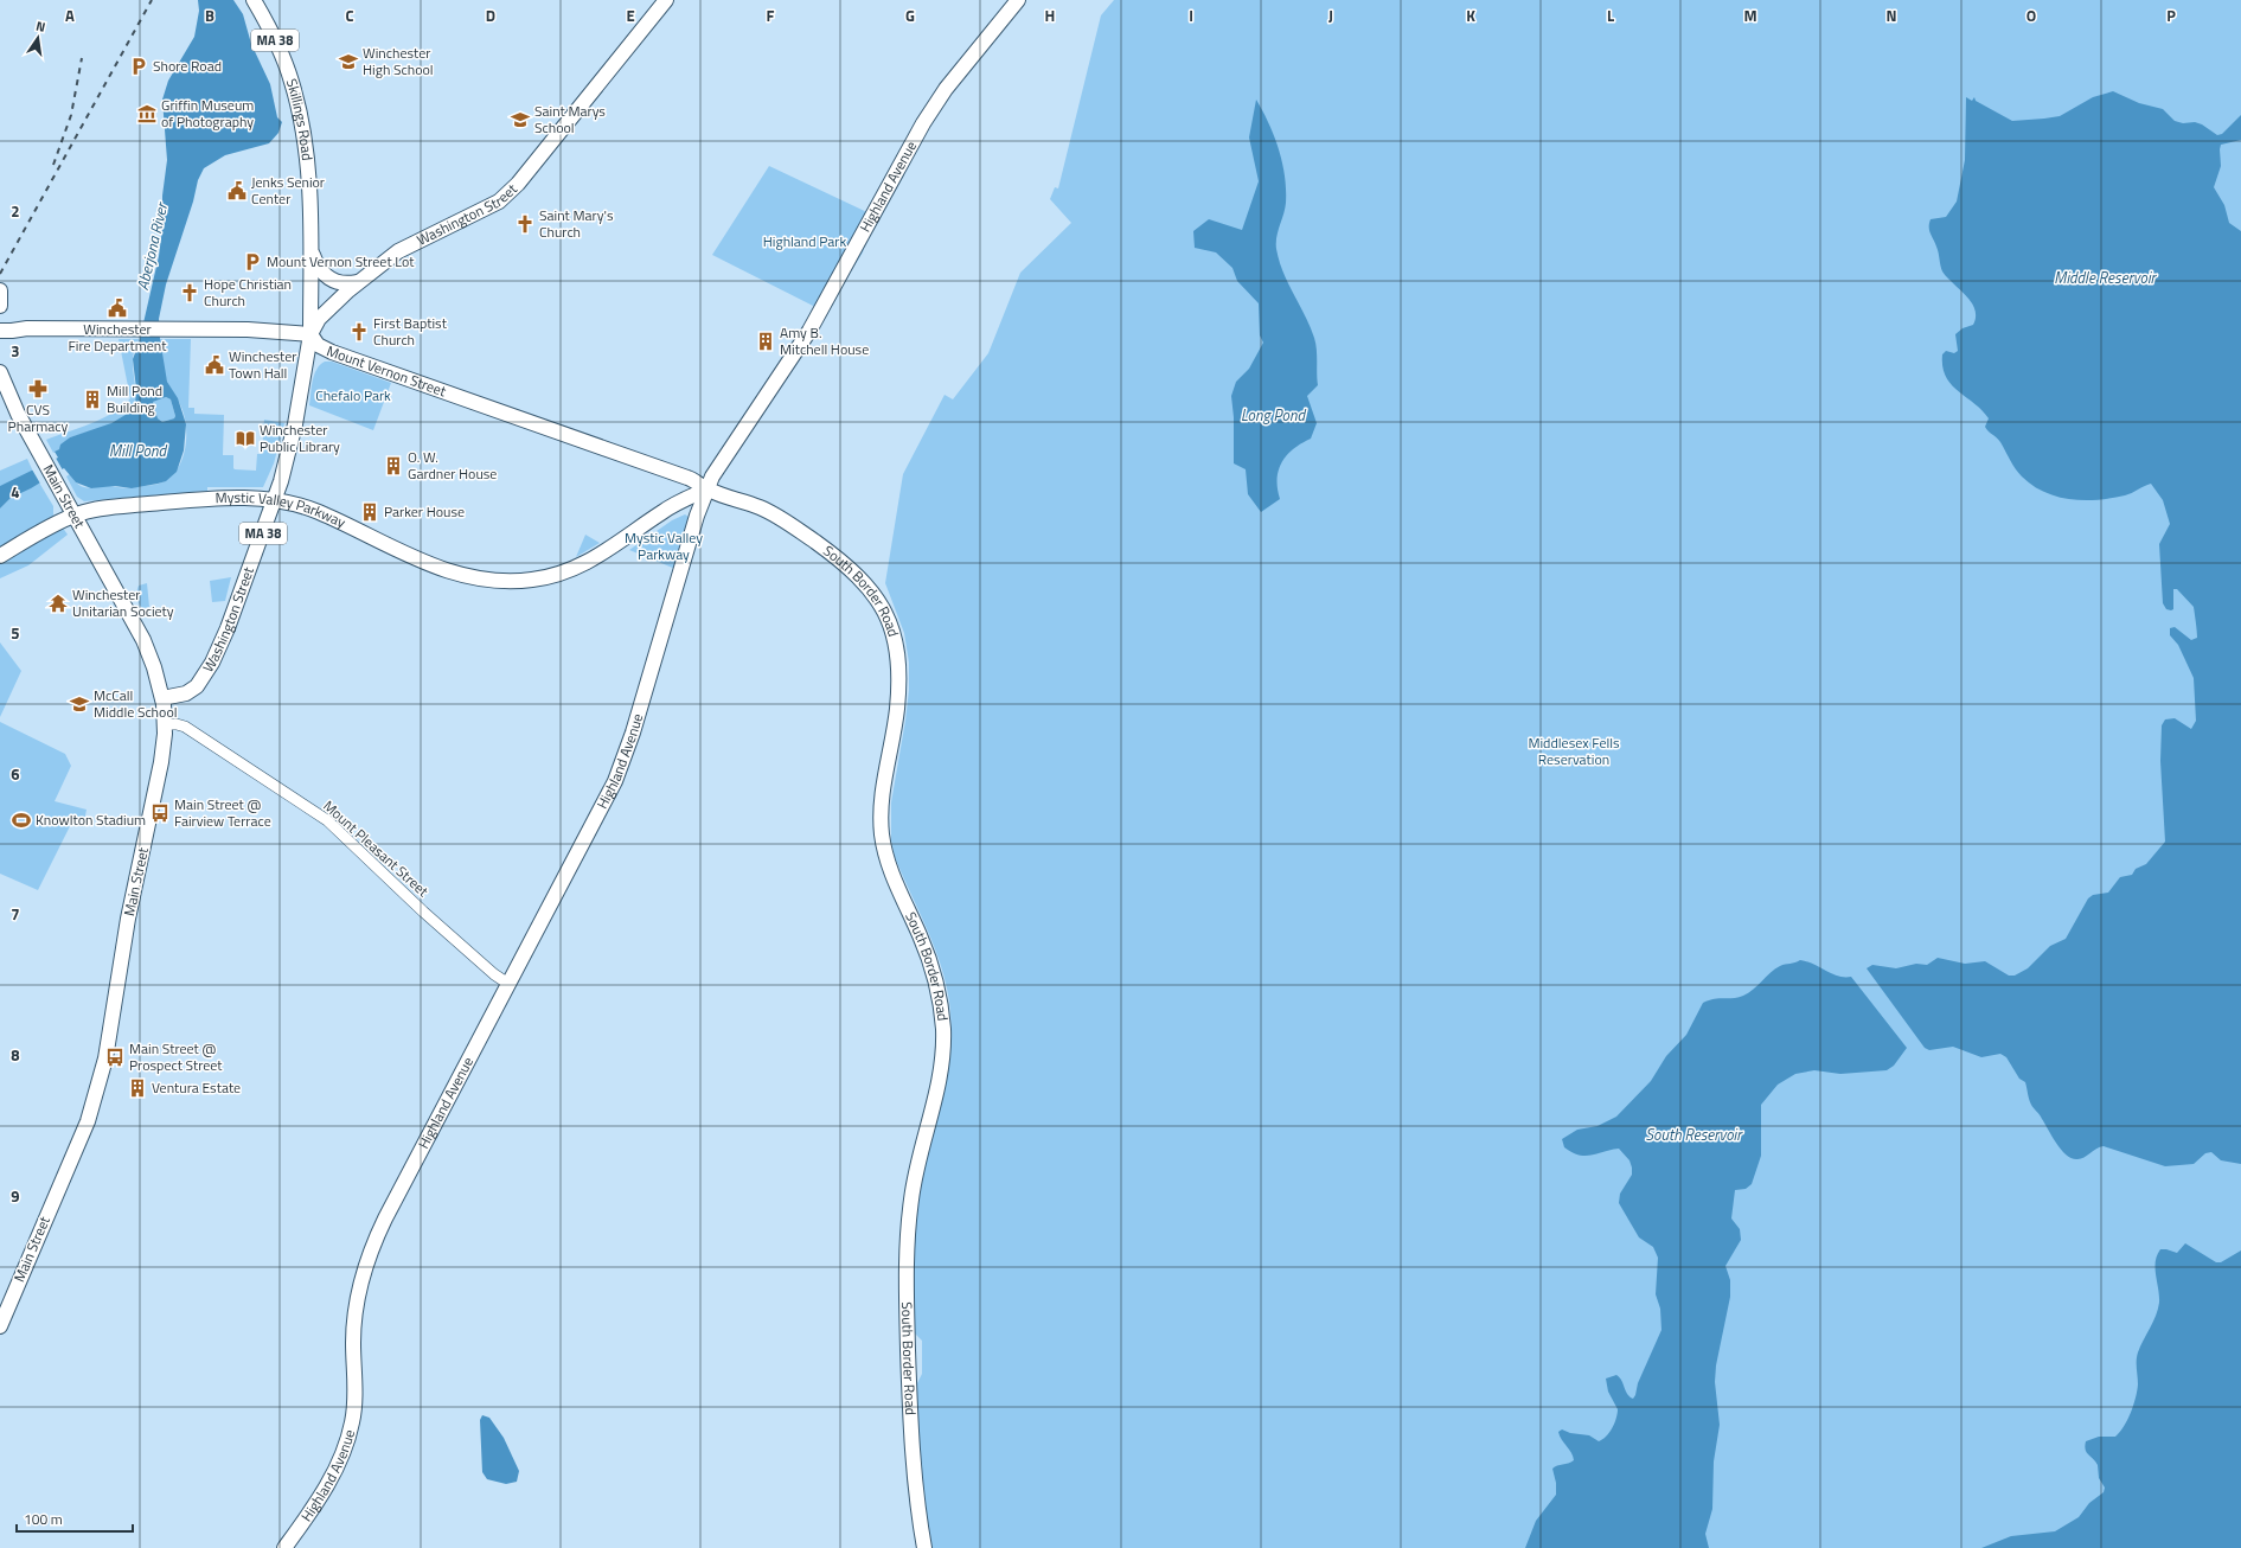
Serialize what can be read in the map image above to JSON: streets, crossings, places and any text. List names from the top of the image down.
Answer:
{
  "streets": {
    "main road": [
      "MA 38",
      "Skillings Road",
      "Highland Avenue",
      "Washington Street",
      "Mount Vernon Street",
      "Main Street",
      "Mystic Valley Parkway",
      "South Border Road"
    ],
    "street": ["Mount Pleasant Street"]
  },
  "crossings": [
    ["Skillings Road", "Washington Street"],
    ["Skillings Road", "Mount Vernon Street"],
    ["Highland Avenue", "Mount Vernon Street"],
    ["Highland Avenue", "Mystic Valley Parkway"],
    ["Highland Avenue", "South Border Road"],
    ["Highland Avenue", "Mount Pleasant Street"],
    ["Washington Street", "Mount Vernon Street"],
    ["Washington Street", "Main Street"],
    ["Washington Street", "Mystic Valley Parkway"],
    ["Mount Vernon Street", "Mystic Valley Parkway"],
    ["Mount Vernon Street", "South Border Road"],
    ["Main Street", "Mystic Valley Parkway"],
    ["Main Street", "Mount Pleasant Street"],
    ["Mystic Valley Parkway", "South Border Road"]
  ],
  "water": [
    "Aberjona River",
    "Middle Reservoir",
    "Long Pond",
    "Mill Pond",
    "South Reservoir"
  ],
  "parks": [
    "Highland Park",
    "Chefalo Park",
    "Mystic Valley Parkway",
    "Middlesex Fells Reservation"
  ],
  "places": {
    "school or university": ["Winchester High School", "Saint Marys School", "McCall Middle School"],
    "parking": ["Shore Road", "Mount Vernon Street Lot"],
    "museum": ["Griffin Museum of Photography"],
    "public building": ["Jenks Senior Center", "Winchester Fire Department", "Winchester Town Hall"],
    "church": ["Saint Mary's Church", "Hope Christian Church", "First Baptist Church"],
    "building": [
      "Amy B. Mitchell House",
      "Mill Pond Building",
      "O. W. Gardner House",
      "Parker House",
      "Ventura Estate"
    ],
    "pharmacy": ["CVS Pharmacy"],
    "library": ["Winchester Public Library"],
    "temple": ["Winchester Unitarian Society"],
    "bus stop": ["Main Street @ Fairview Terrace", "Main Street @ Prospect Street"],
    "sports": ["Knowlton Stadium"]
  },
  "scale_bar": "100 m",
  "north": "top",
  "grid": {
    "columns": [
      "A",
      "B",
      "C",
      "D",
      "E",
      "F",
      "G",
      "H",
      "I",
      "J",
      "K",
      "L",
      "M",
      "N",
      "O",
      "P"
    ],
    "rows": [
      "2",
      "3",
      "4",
      "5",
      "6",
      "7",
      "8",
      "9"
    ]
  }
}
